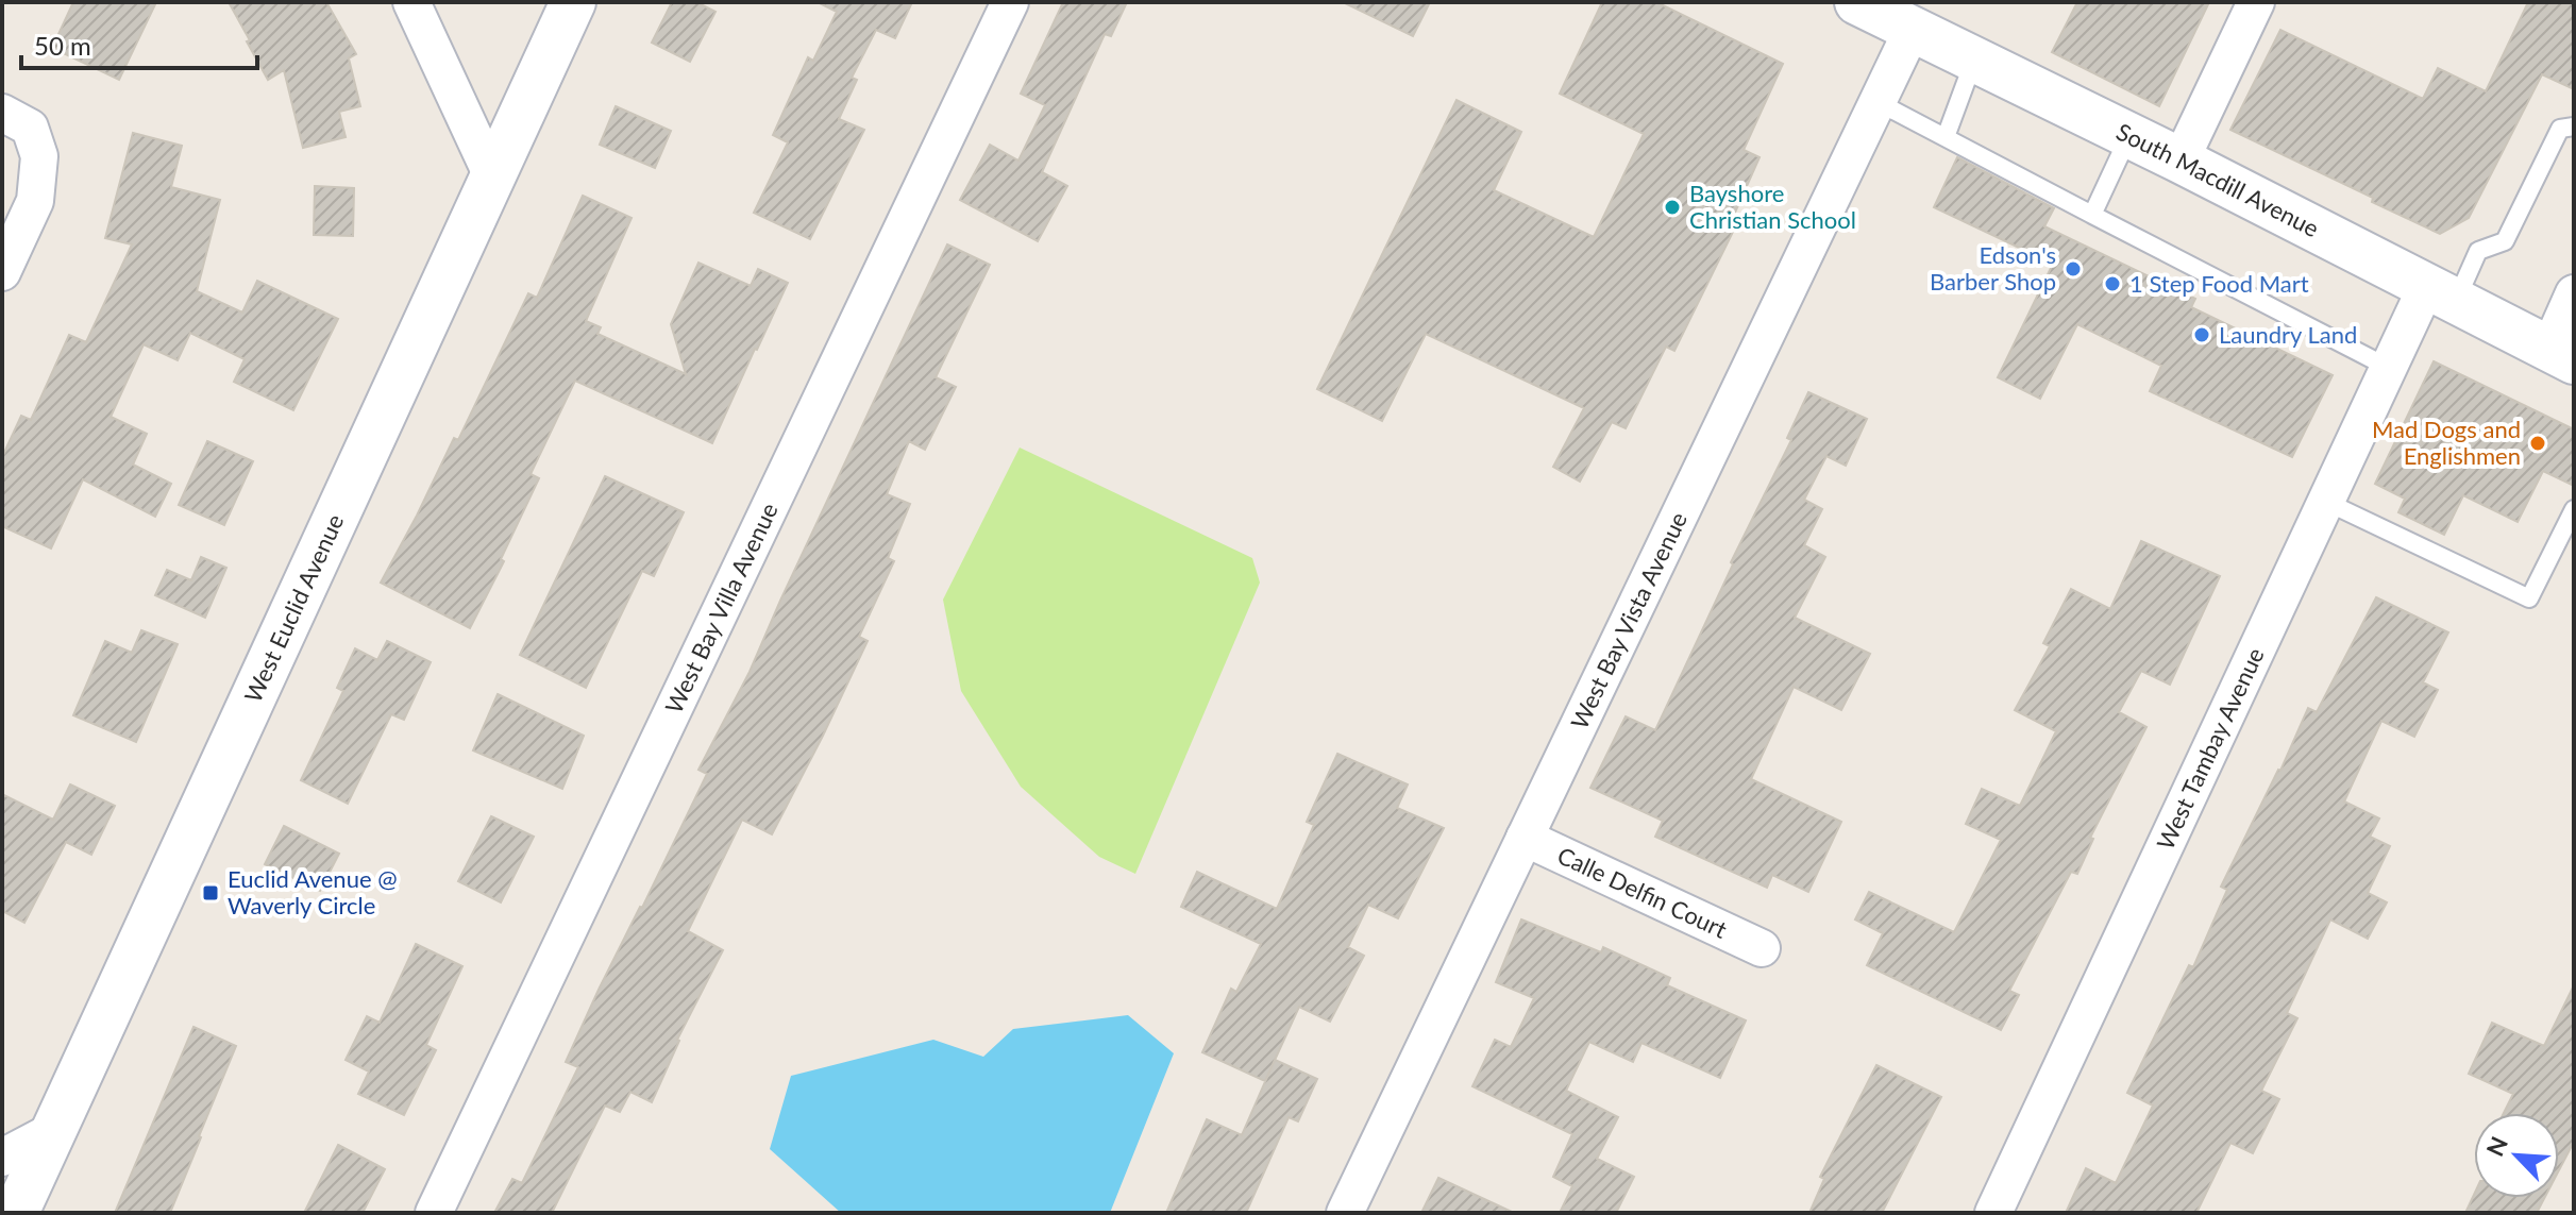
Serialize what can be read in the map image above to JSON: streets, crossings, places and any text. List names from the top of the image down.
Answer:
{
  "streets": {
    "street": [
      "South Macdill Avenue",
      "West Euclid Avenue",
      "West Bay Villa Avenue",
      "West Bay Vista Avenue",
      "West Tambay Avenue",
      "Calle Delfin Court"
    ]
  },
  "crossings": [
    ["South Macdill Avenue", "West Bay Vista Avenue"],
    ["South Macdill Avenue", "West Tambay Avenue"],
    ["West Bay Vista Avenue", "Calle Delfin Court"]
  ],
  "places": {
    "other": [
      "Bayshore Christian School",
      "Edson's Barber Shop",
      "1 Step Food Mart",
      "Laundry Land",
      "Mad Dogs and Englishmen"
    ],
    "transit": ["Euclid Avenue @ Waverly Circle"]
  },
  "scale_bar": "50 m",
  "north": "top left"
}
